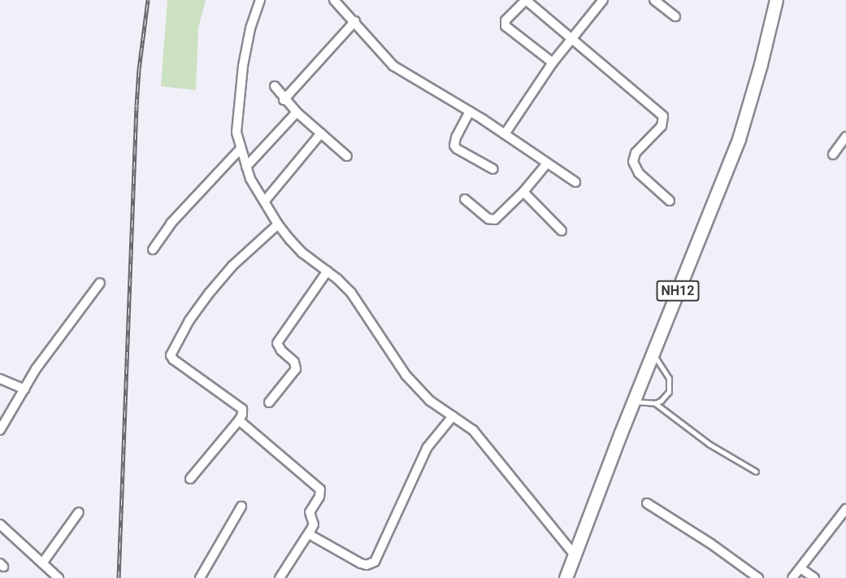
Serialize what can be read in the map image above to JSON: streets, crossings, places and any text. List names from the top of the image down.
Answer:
{
  "streets": {
    "main road": ["NH12"]
  }
}
